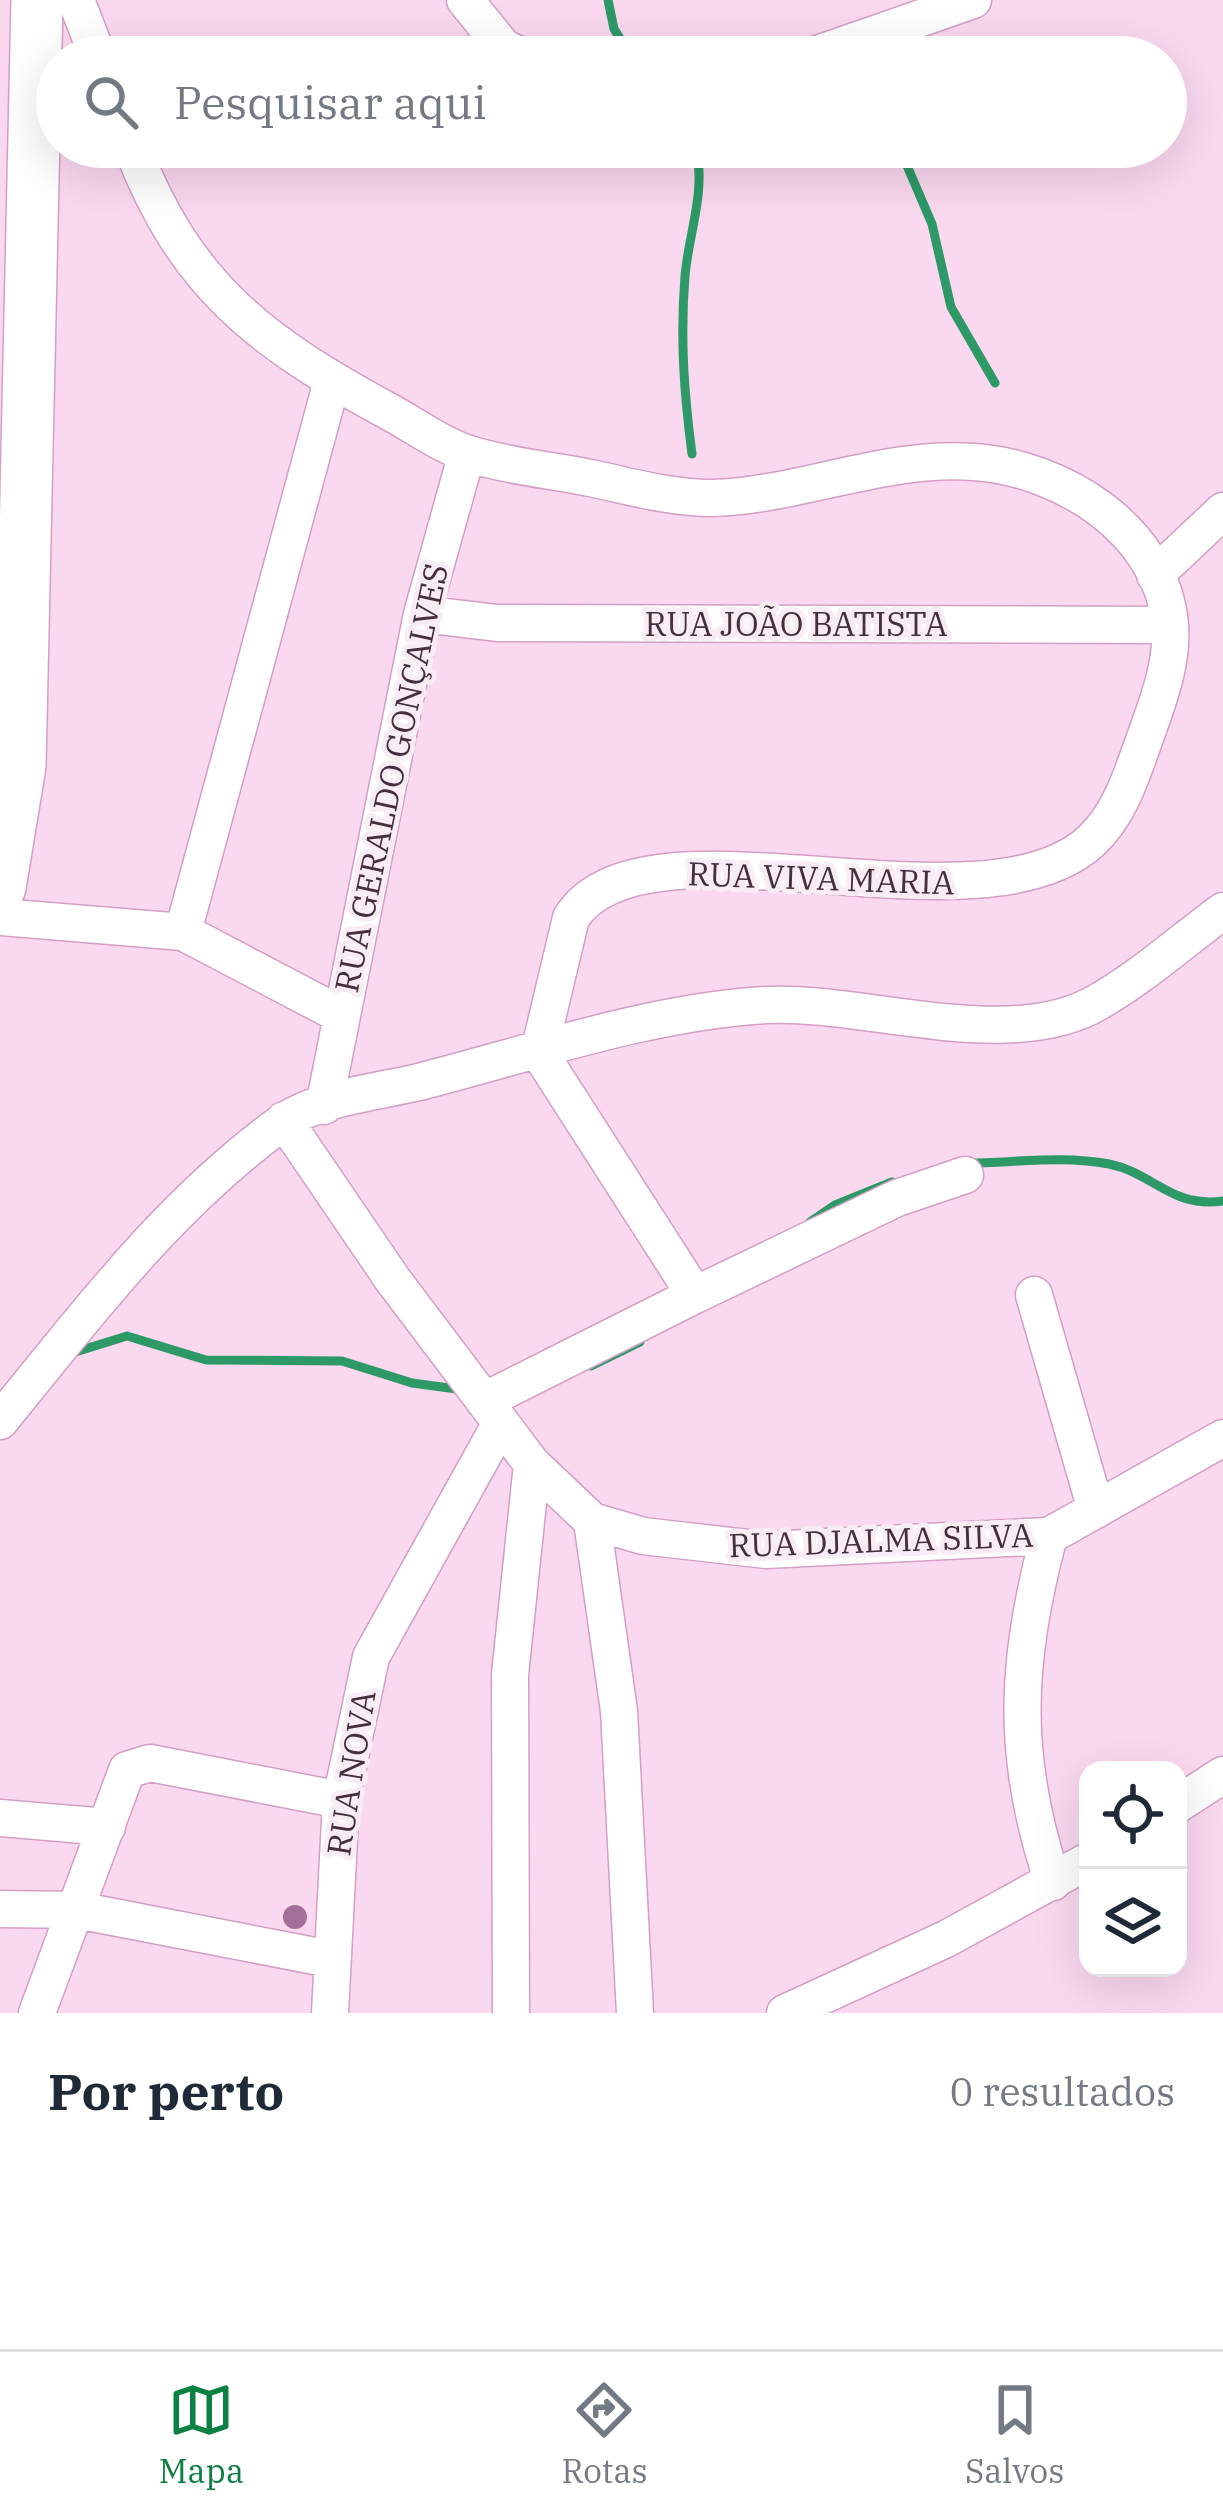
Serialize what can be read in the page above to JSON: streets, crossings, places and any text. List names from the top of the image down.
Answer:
{
  "streets": {
    "street": [
      "RUA JOÃO BATISTA",
      "RUA GERALDO GONÇALVES",
      "RUA VIVA MARIA",
      "RUA DJALMA SILVA",
      "RUA NOVA"
    ]
  },
  "crossings": [
    ["RUA JOÃO BATISTA", "RUA GERALDO GONÇALVES"],
    ["RUA JOÃO BATISTA", "RUA VIVA MARIA"],
    ["RUA GERALDO GONÇALVES", "RUA VIVA MARIA"],
    ["RUA DJALMA SILVA", "RUA NOVA"]
  ],
  "page": {
    "search": "Pesquisar aqui",
    "heading": ["Por perto", "0 resultados"],
    "nav": ["Mapa", "Rotas", "Salvos"]
  }
}
